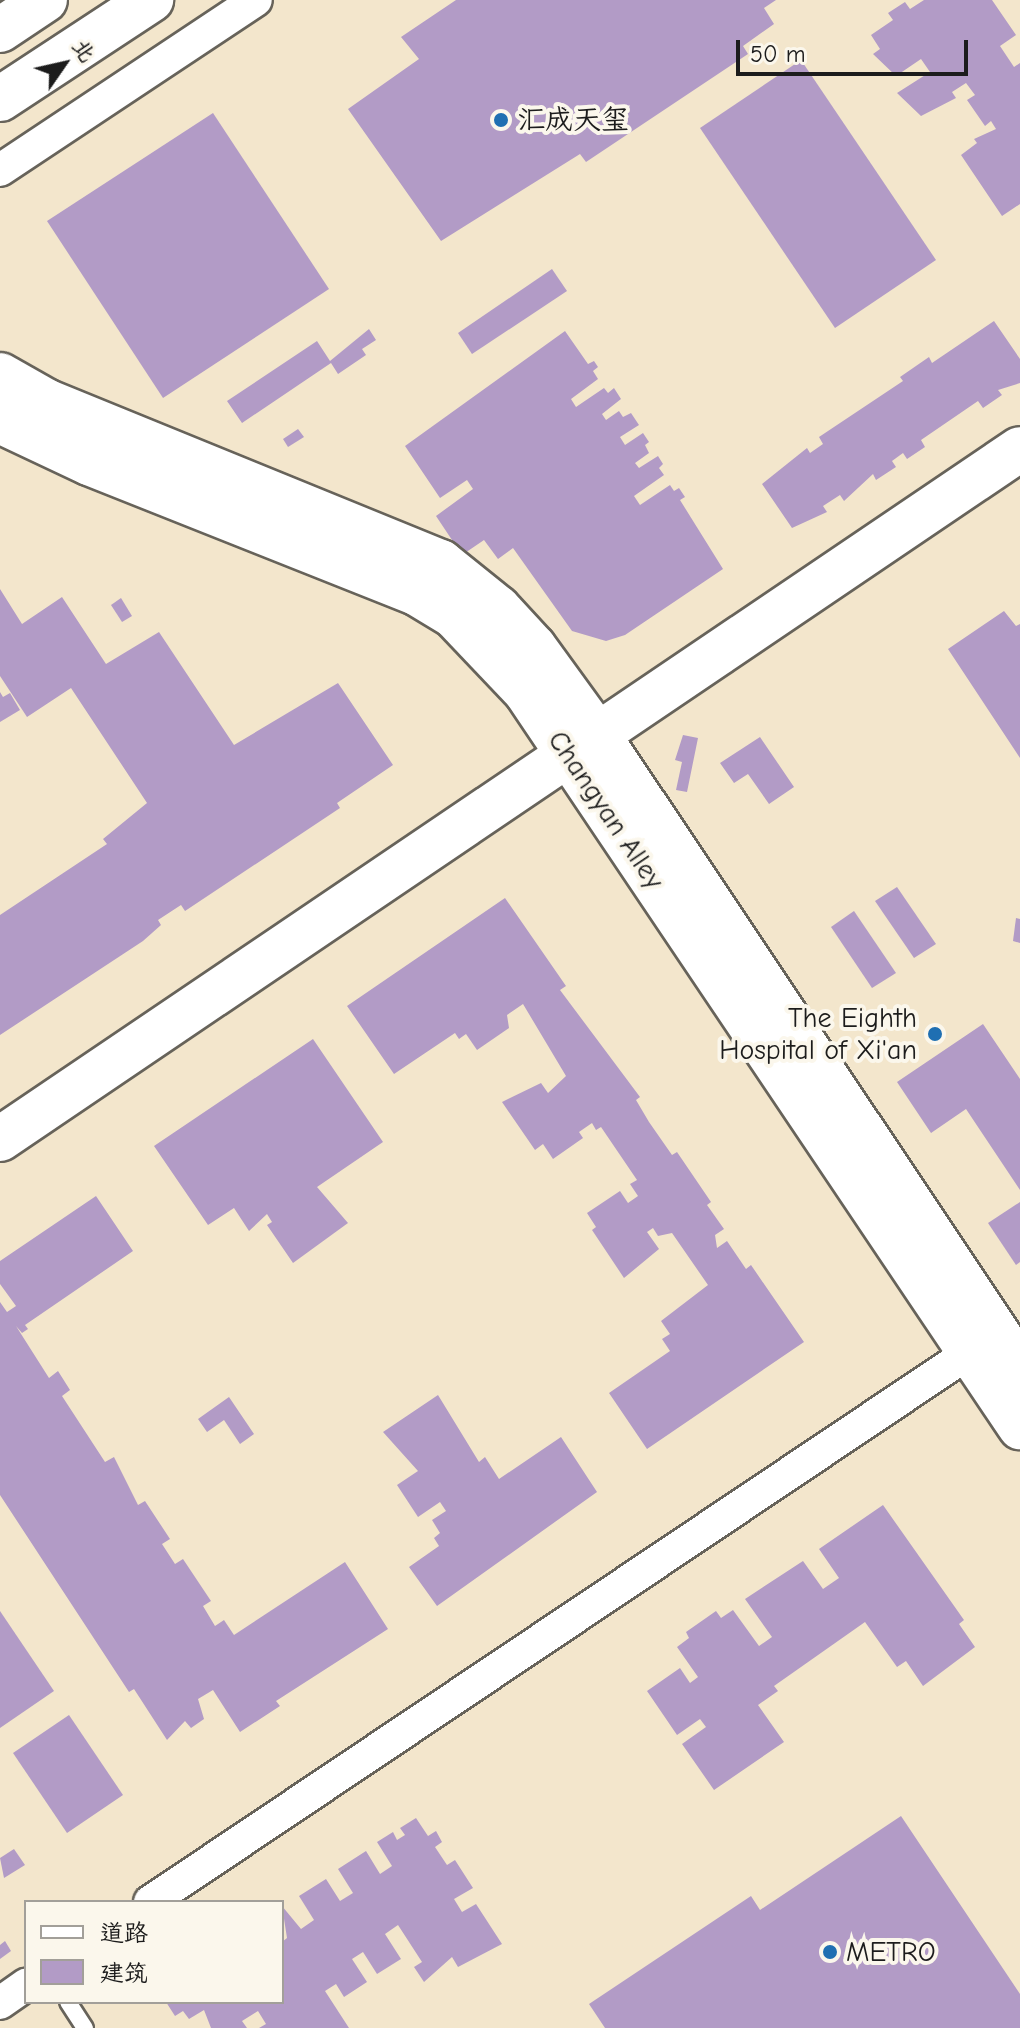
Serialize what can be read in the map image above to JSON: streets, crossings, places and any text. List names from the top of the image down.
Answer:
{
  "streets": {
    "street": ["Changyan Alley"]
  },
  "places": ["汇成天玺", "The Eighth Hospital of Xi'an", "METRO"],
  "legend": ["道路", "建筑"],
  "scale_bar": "50 m",
  "north": "top right"
}
